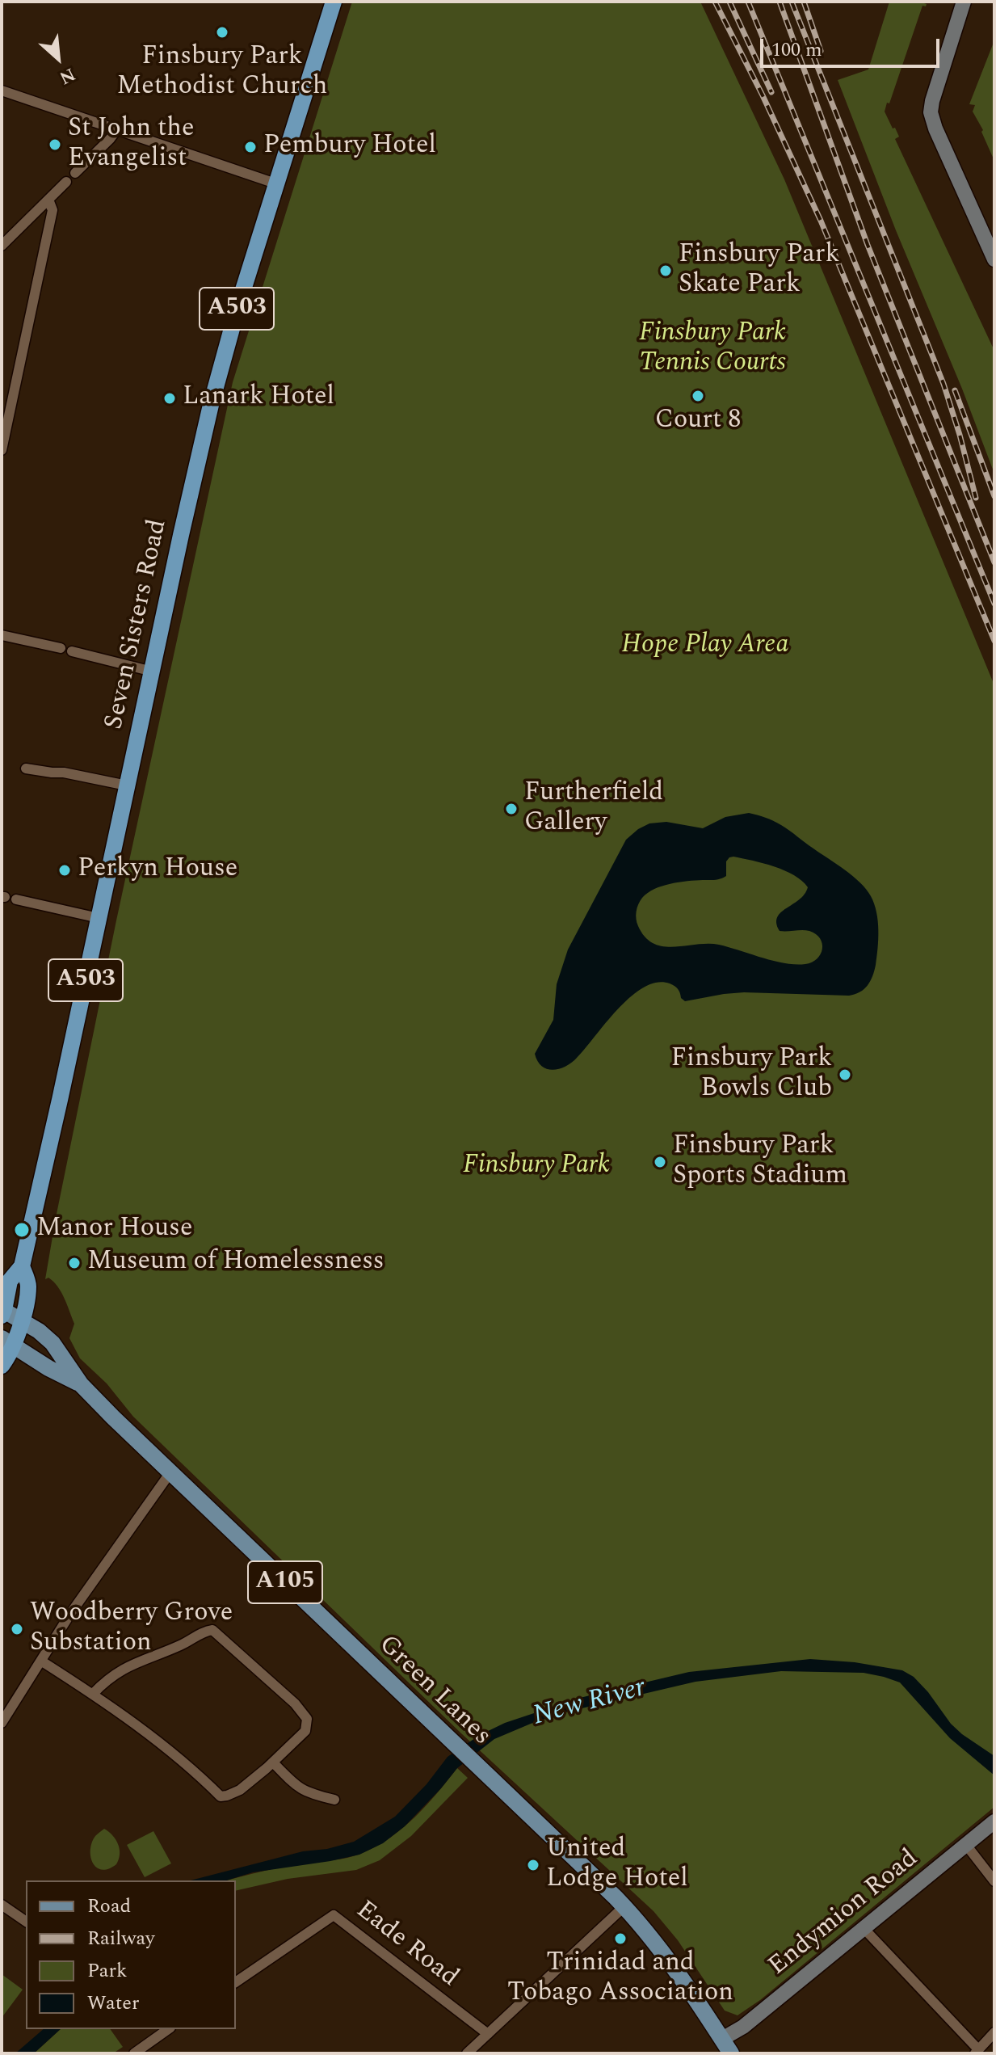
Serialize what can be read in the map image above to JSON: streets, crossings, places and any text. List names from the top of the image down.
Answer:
{
  "streets": {
    "highway": ["A503", "Seven Sisters Road"],
    "main road": ["A105", "Green Lanes", "Endymion Road"],
    "street": ["Eade Road"]
  },
  "crossings": [
    ["Seven Sisters Road", "Green Lanes"],
    ["Green Lanes", "Endymion Road"]
  ],
  "water": ["New River"],
  "parks": ["Finsbury Park Tennis Courts", "Hope Play Area", "Finsbury Park"],
  "places": [
    "Finsbury Park Methodist Church",
    "St John the Evangelist",
    "Pembury Hotel",
    "Finsbury Park Skate Park",
    "Court 8",
    "Lanark Hotel",
    "Furtherfield Gallery",
    "Perkyn House",
    "Finsbury Park Bowls Club",
    "Finsbury Park Sports Stadium",
    "Manor House",
    "Museum of Homelessness",
    "Woodberry Grove Substation",
    "United Lodge Hotel",
    "Trinidad and Tobago Association"
  ],
  "legend": [
    "Road",
    "Railway",
    "Park",
    "Water"
  ],
  "scale_bar": "100 m",
  "north": "bottom right"
}
